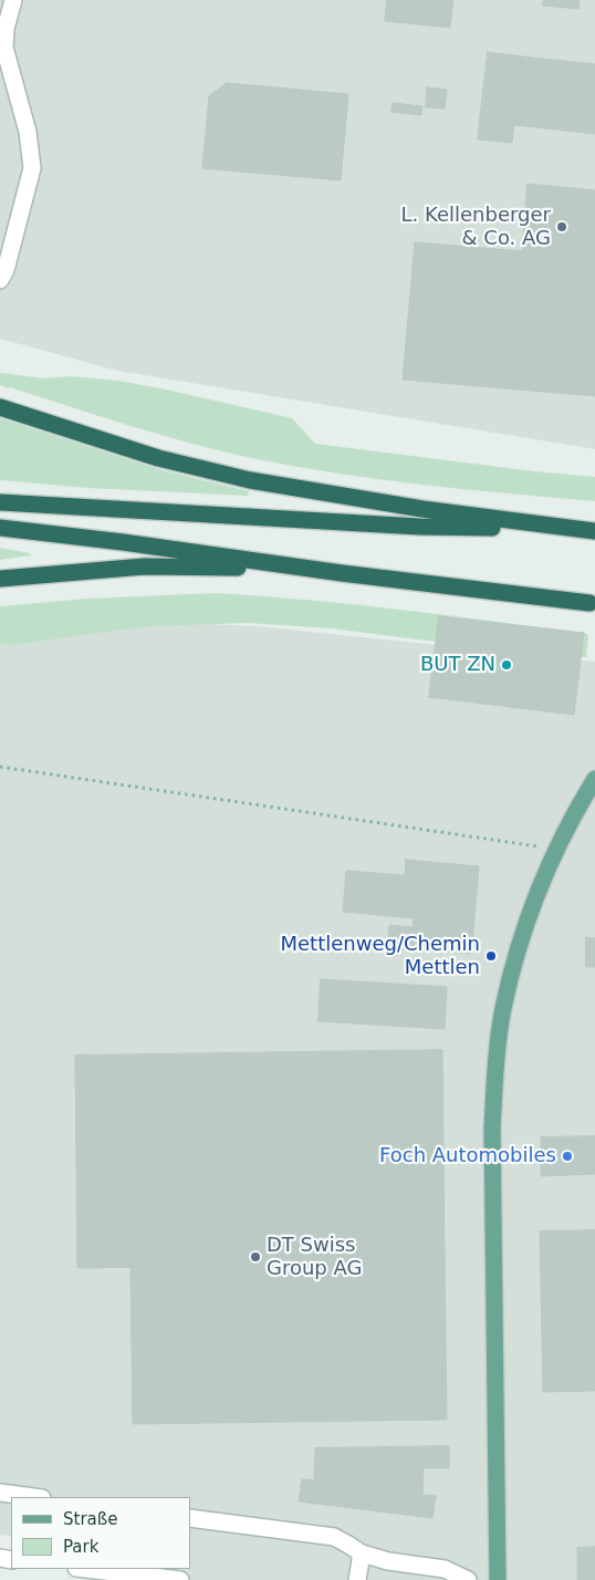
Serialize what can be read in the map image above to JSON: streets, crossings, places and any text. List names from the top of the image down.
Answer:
{
  "places": [
    "L. Kellenberger & Co. AG",
    "BUT ZN",
    "Mettlenweg/Chemin Mettlen",
    "Foch Automobiles",
    "DT Swiss Group AG"
  ],
  "legend": ["Straße", "Park"]
}
